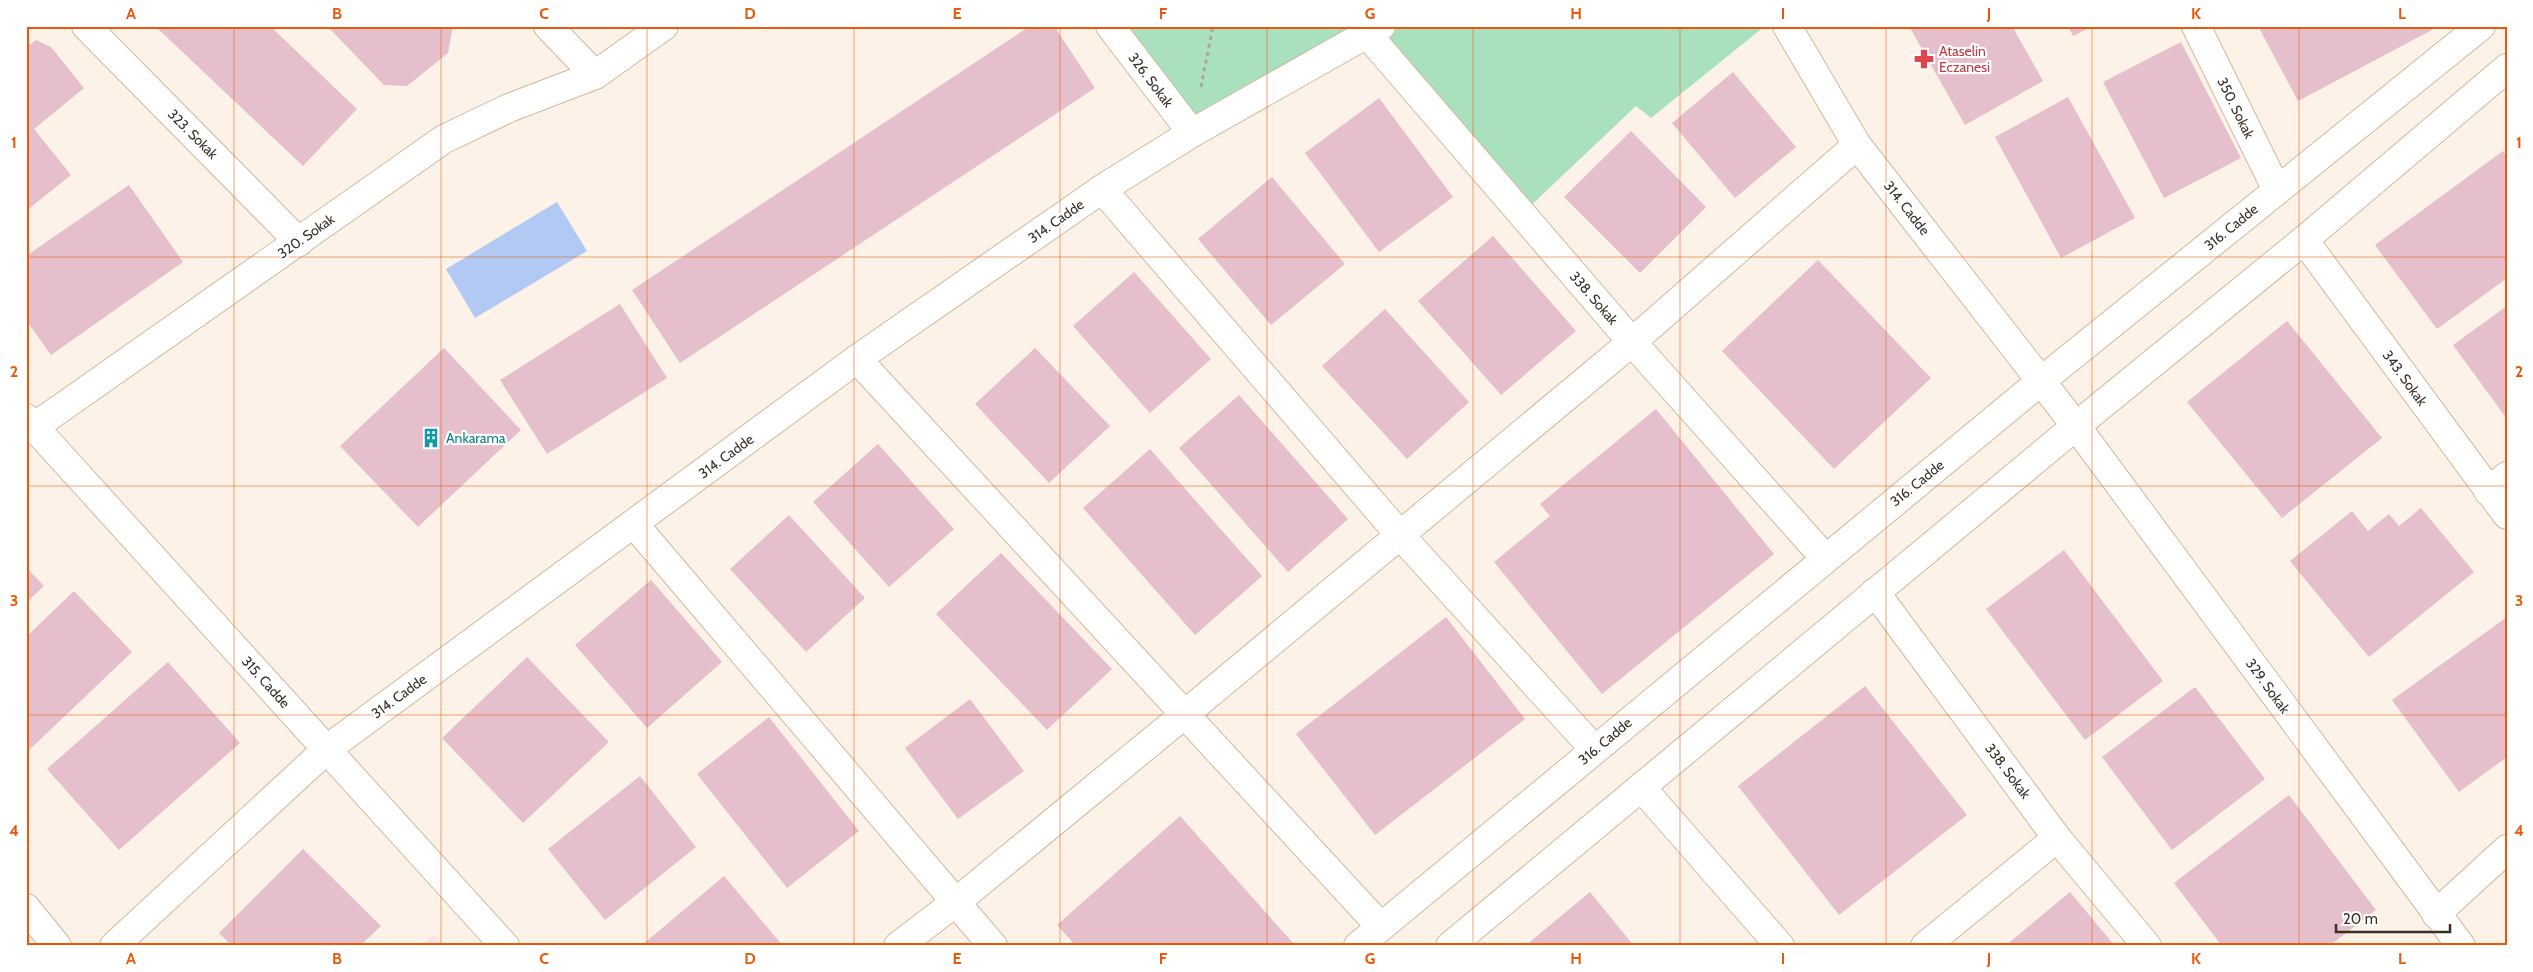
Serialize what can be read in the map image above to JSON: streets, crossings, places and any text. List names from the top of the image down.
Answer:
{
  "streets": {
    "street": [
      "326. Sokak",
      "350. Sokak",
      "323. Sokak",
      "314. Cadde",
      "316. Cadde",
      "320. Sokak",
      "338. Sokak",
      "343. Sokak",
      "315. Cadde",
      "329. Sokak"
    ]
  },
  "crossings": [
    ["326. Sokak", "314. Cadde"],
    ["350. Sokak", "316. Cadde"],
    ["323. Sokak", "320. Sokak"],
    ["314. Cadde", "316. Cadde"],
    ["314. Cadde", "338. Sokak"],
    ["314. Cadde", "315. Cadde"],
    ["314. Cadde", "329. Sokak"],
    ["316. Cadde", "338. Sokak"],
    ["320. Sokak", "315. Cadde"]
  ],
  "places": {
    "pharmacy": ["Ataselin Eczanesi"],
    "building": ["Ankarama"]
  },
  "scale_bar": "20 m",
  "grid": {
    "columns": [
      "A",
      "B",
      "C",
      "D",
      "E",
      "F",
      "G",
      "H",
      "I",
      "J",
      "K",
      "L"
    ],
    "rows": [
      "1",
      "2",
      "3",
      "4"
    ]
  }
}
